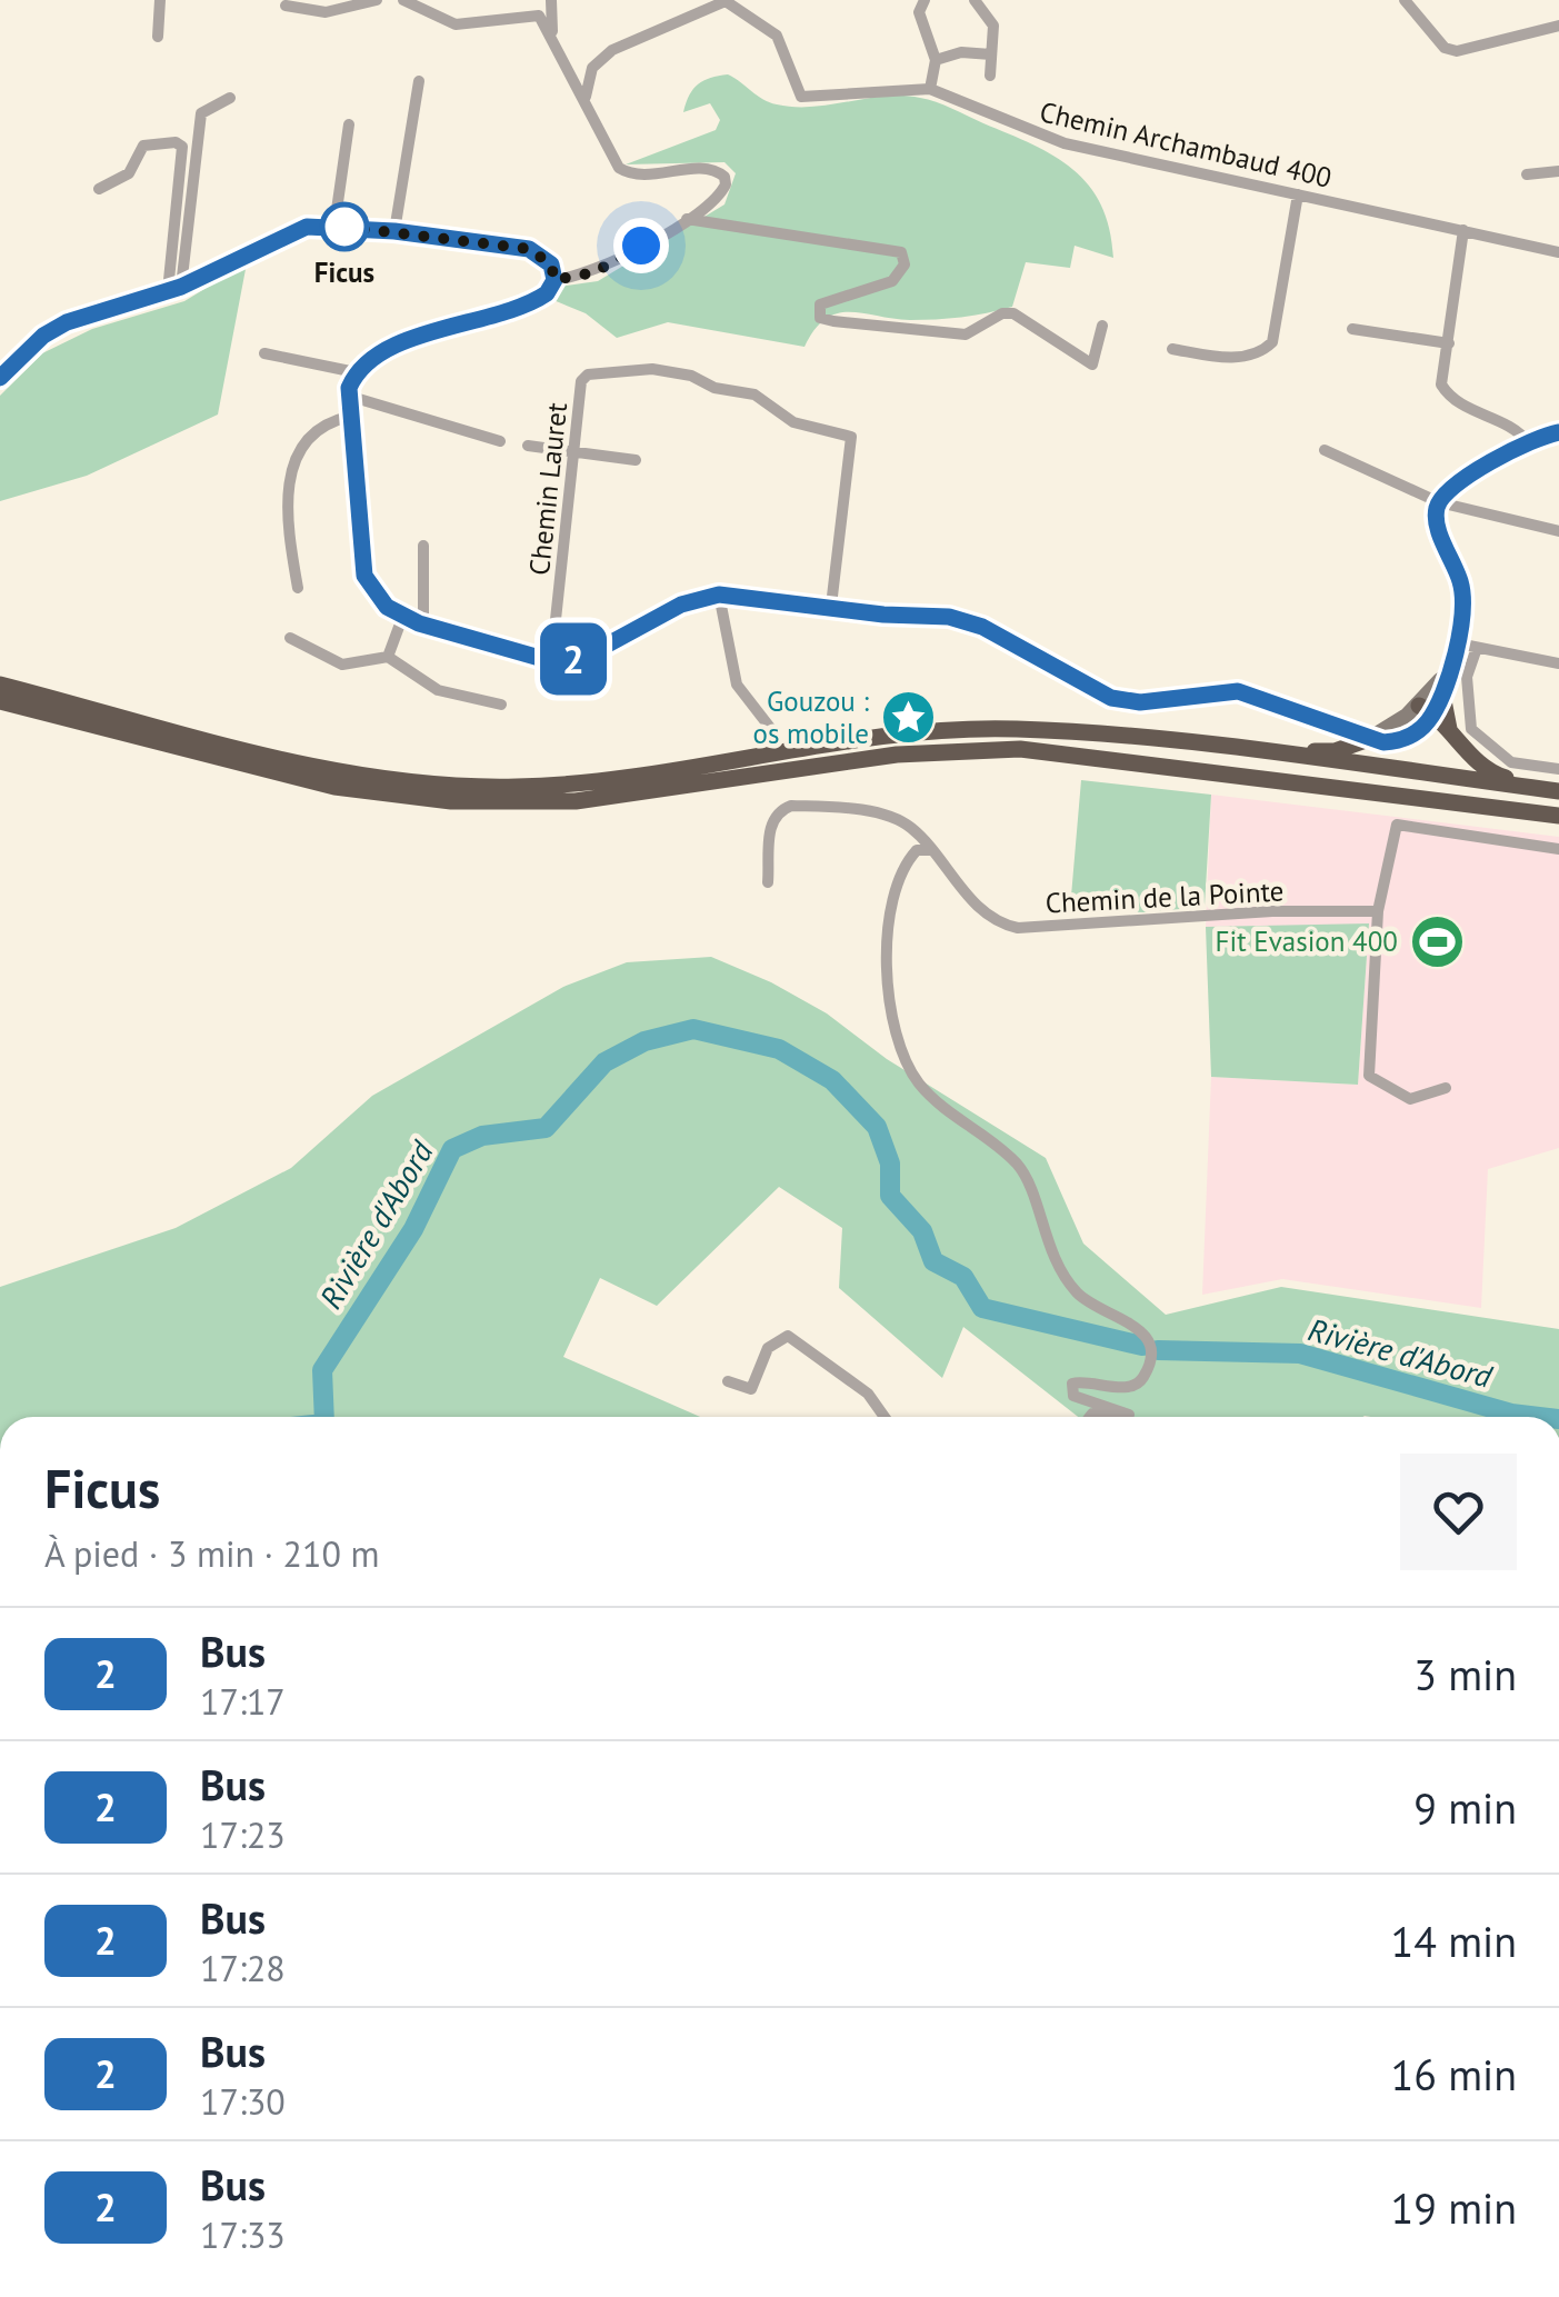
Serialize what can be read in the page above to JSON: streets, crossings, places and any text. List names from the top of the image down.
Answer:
{
  "streets": {
    "street": ["Chemin Archambaud 400", "Chemin Lauret", "Chemin de la Pointe"]
  },
  "water": ["Rivière d'Abord"],
  "places": {
    "other": ["Ficus"],
    "place": ["Gouzou : os mobile"],
    "sports": ["Fit Evasion 400"]
  },
  "lines": ["bus line 2"],
  "page": {
    "on_map": "2",
    "heading": ["Ficus", "À pied · 3 min · 210 m"],
    "list": [
      {
        "mark": "2",
        "name": "Bus",
        "note": "17:17",
        "value": "3 min"
      },
      {
        "mark": "2",
        "name": "Bus",
        "note": "17:23",
        "value": "9 min"
      },
      {
        "mark": "2",
        "name": "Bus",
        "note": "17:28",
        "value": "14 min"
      },
      {
        "mark": "2",
        "name": "Bus",
        "note": "17:30",
        "value": "16 min"
      },
      {
        "mark": "2",
        "name": "Bus",
        "note": "17:33",
        "value": "19 min"
      }
    ]
  }
}
